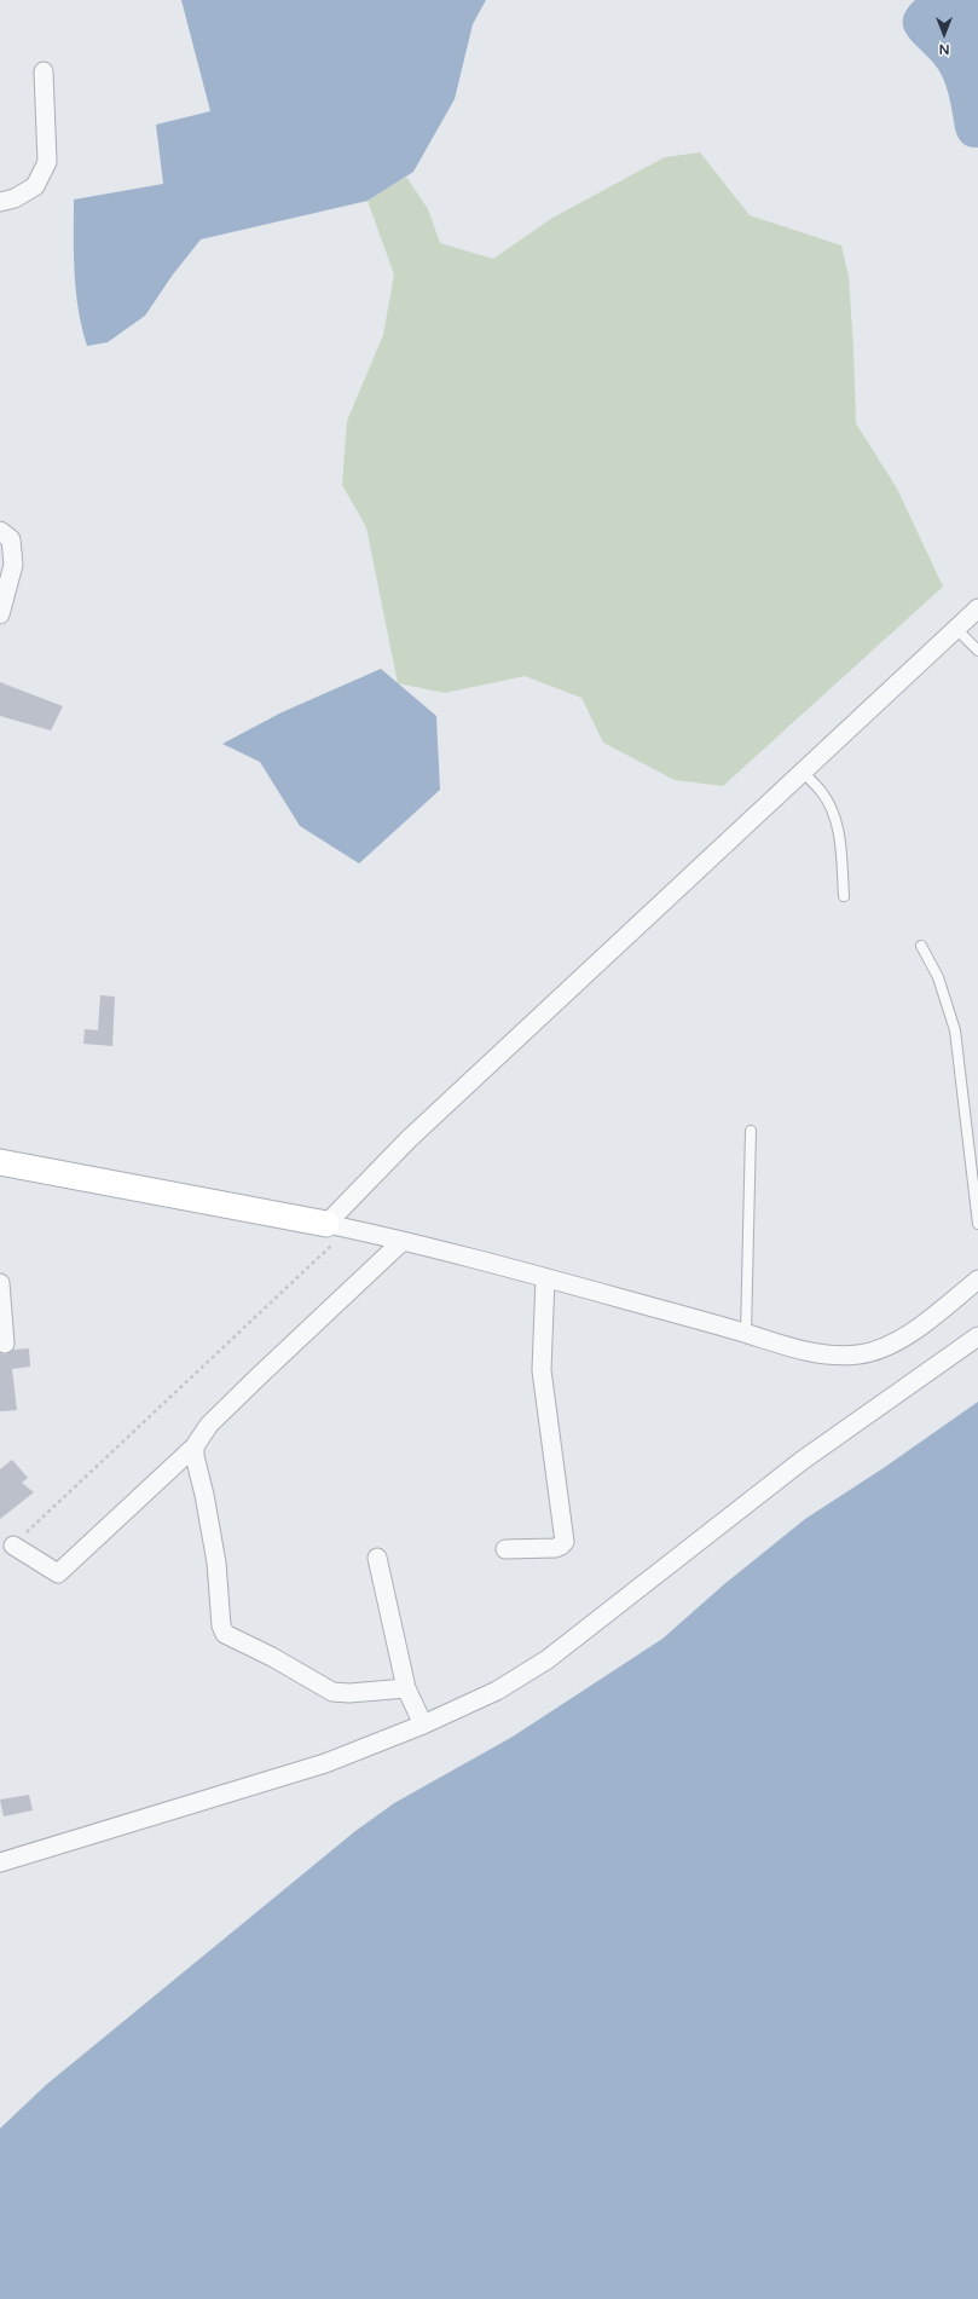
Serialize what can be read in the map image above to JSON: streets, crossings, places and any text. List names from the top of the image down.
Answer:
{
  "north": "bottom"
}
